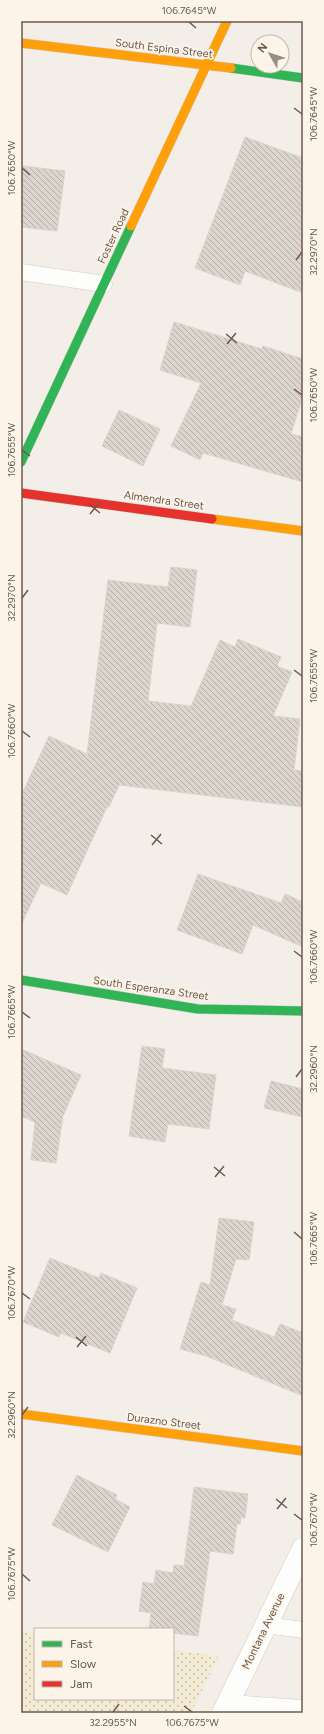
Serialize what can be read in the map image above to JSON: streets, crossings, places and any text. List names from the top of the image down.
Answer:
{
  "streets": {
    "street": [
      "South Espina Street",
      "Foster Road",
      "Almendra Street",
      "South Esperanza Street",
      "Durazno Street",
      "Montana Avenue"
    ]
  },
  "crossings": [
    ["South Espina Street", "Foster Road"]
  ],
  "legend": ["Fast", "Slow", "Jam"],
  "north": "top left",
  "coordinates": [
    "106.7645°W",
    "106.7650°W",
    "32.2970°N",
    "106.7655°W",
    "106.7660°W",
    "106.7665°W",
    "32.2960°N",
    "106.7670°W",
    "106.7675°W",
    "32.2955°N"
  ]
}
